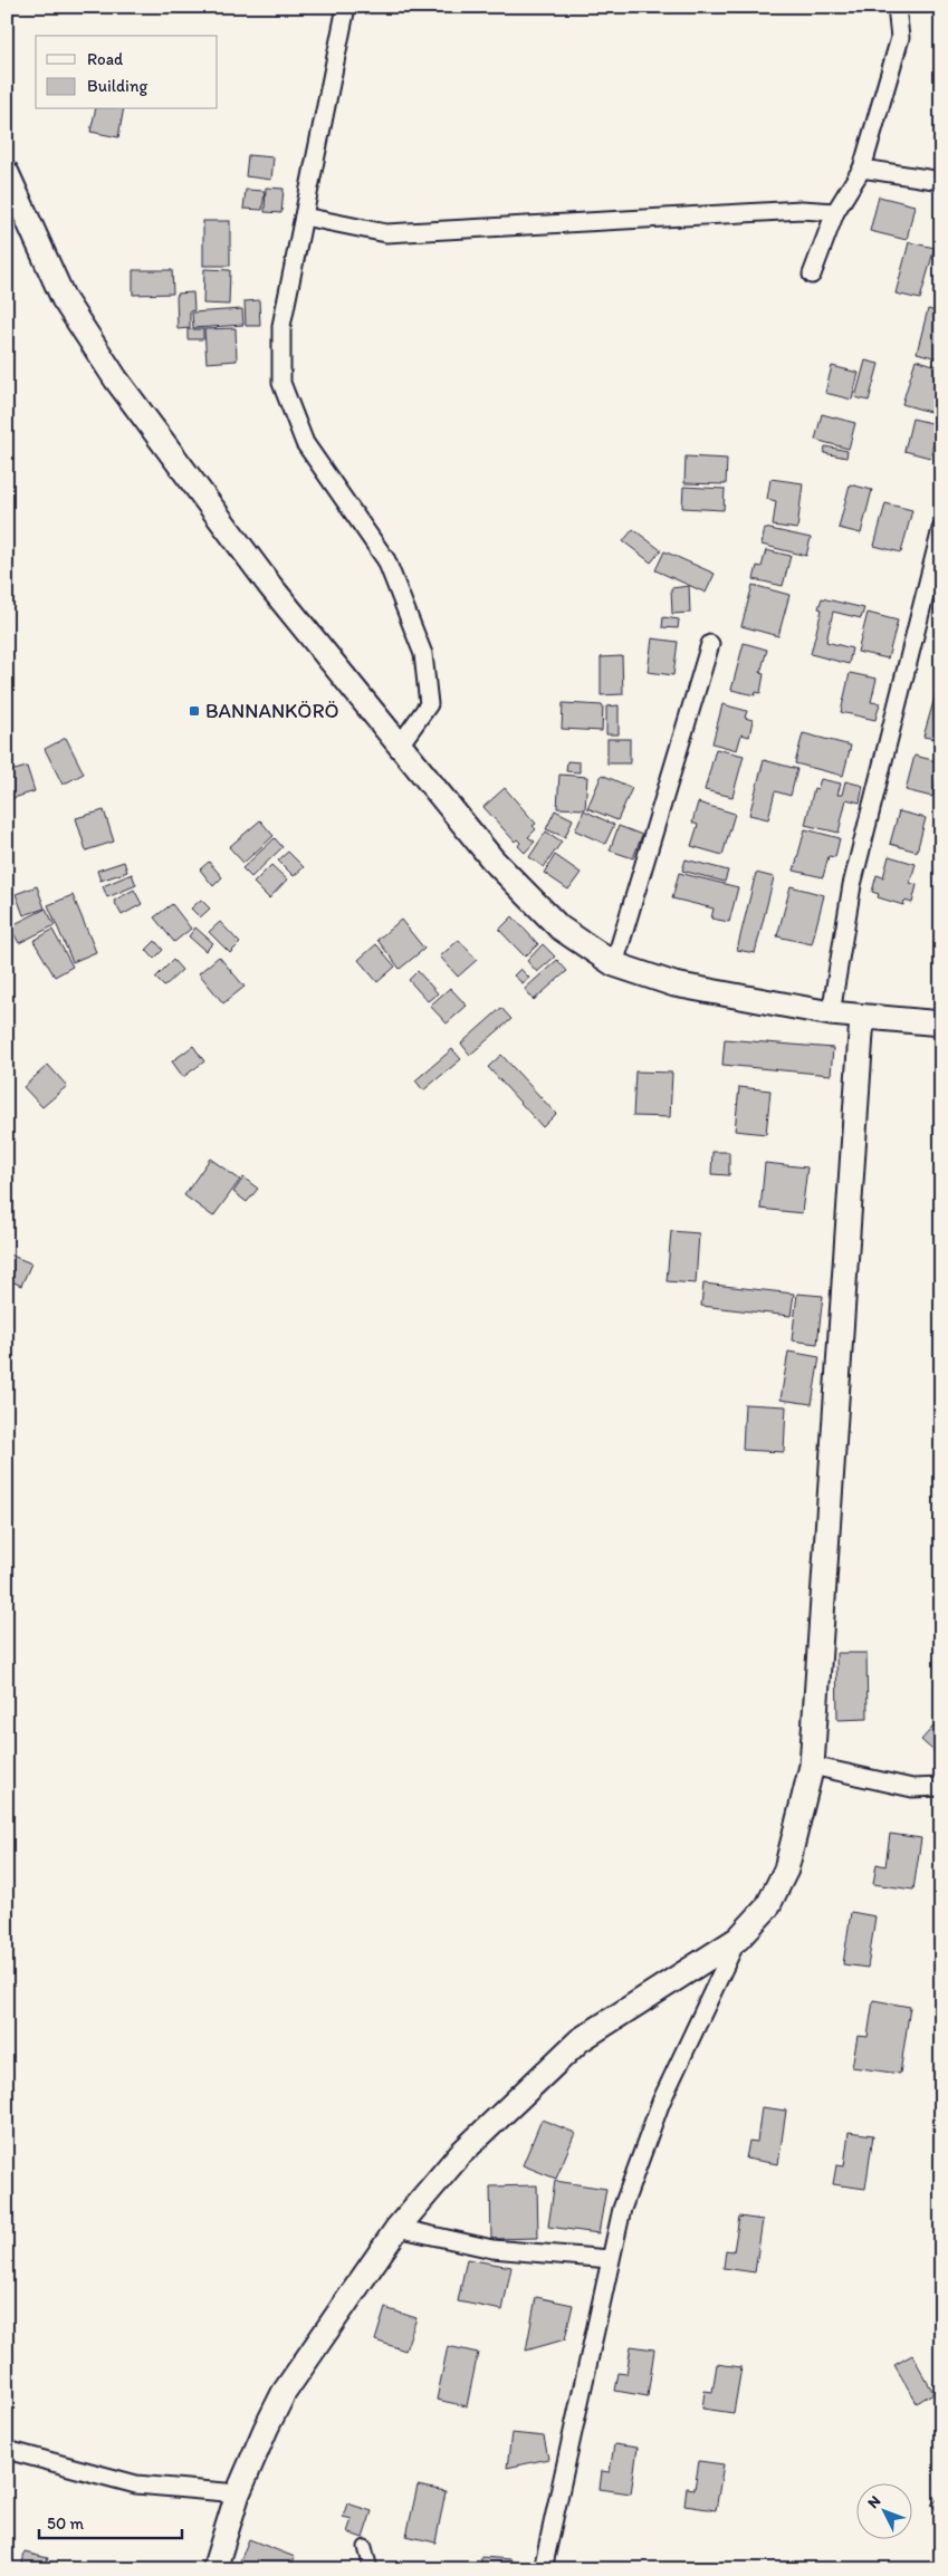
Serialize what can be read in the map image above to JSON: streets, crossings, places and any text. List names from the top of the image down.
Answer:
{
  "places": {
    "transit": ["BANNANKÖRÖ"]
  },
  "legend": ["Road", "Building"],
  "scale_bar": "50 m",
  "north": "top left"
}
